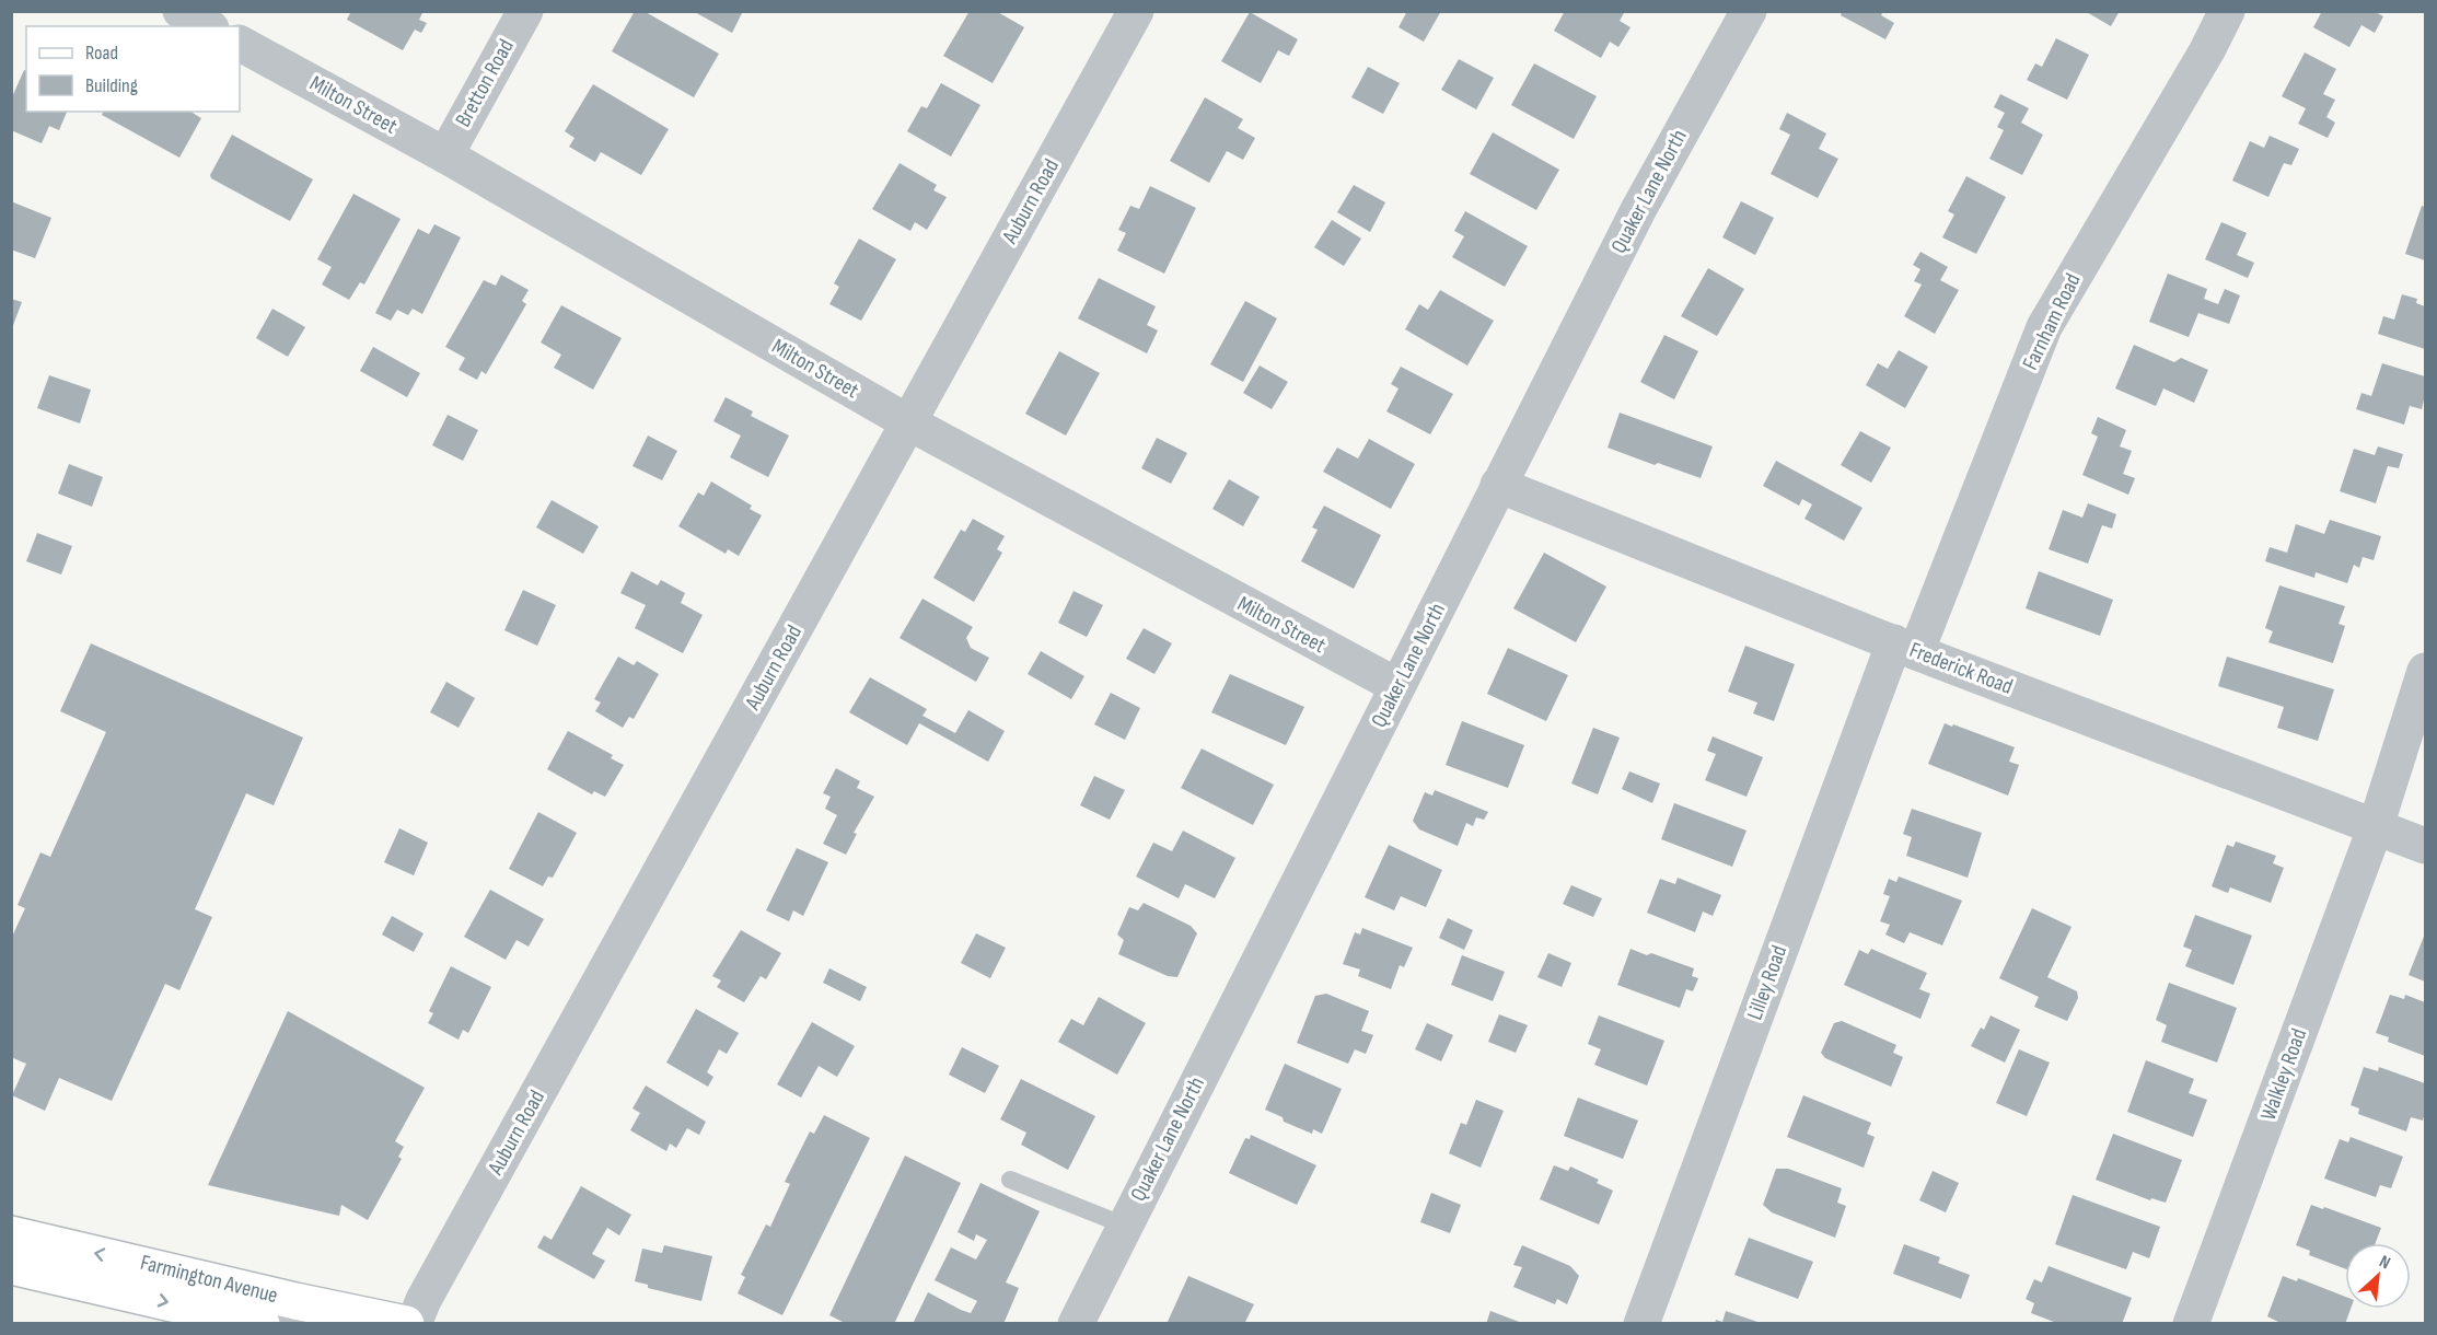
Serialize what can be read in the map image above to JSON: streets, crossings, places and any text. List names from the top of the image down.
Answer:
{
  "streets": {
    "main road": ["Farmington Avenue"],
    "street": [
      "Bretton Road",
      "Milton Street",
      "Quaker Lane North",
      "Auburn Road",
      "Farnham Road",
      "Frederick Road",
      "Lilley Road",
      "Walkley Road"
    ]
  },
  "crossings": [
    ["Bretton Road", "Milton Street"],
    ["Milton Street", "Quaker Lane North"],
    ["Milton Street", "Auburn Road"],
    ["Quaker Lane North", "Frederick Road"],
    ["Farnham Road", "Frederick Road"],
    ["Farnham Road", "Lilley Road"],
    ["Frederick Road", "Lilley Road"],
    ["Frederick Road", "Walkley Road"]
  ],
  "legend": ["Road", "Building"],
  "north": "top right"
}
